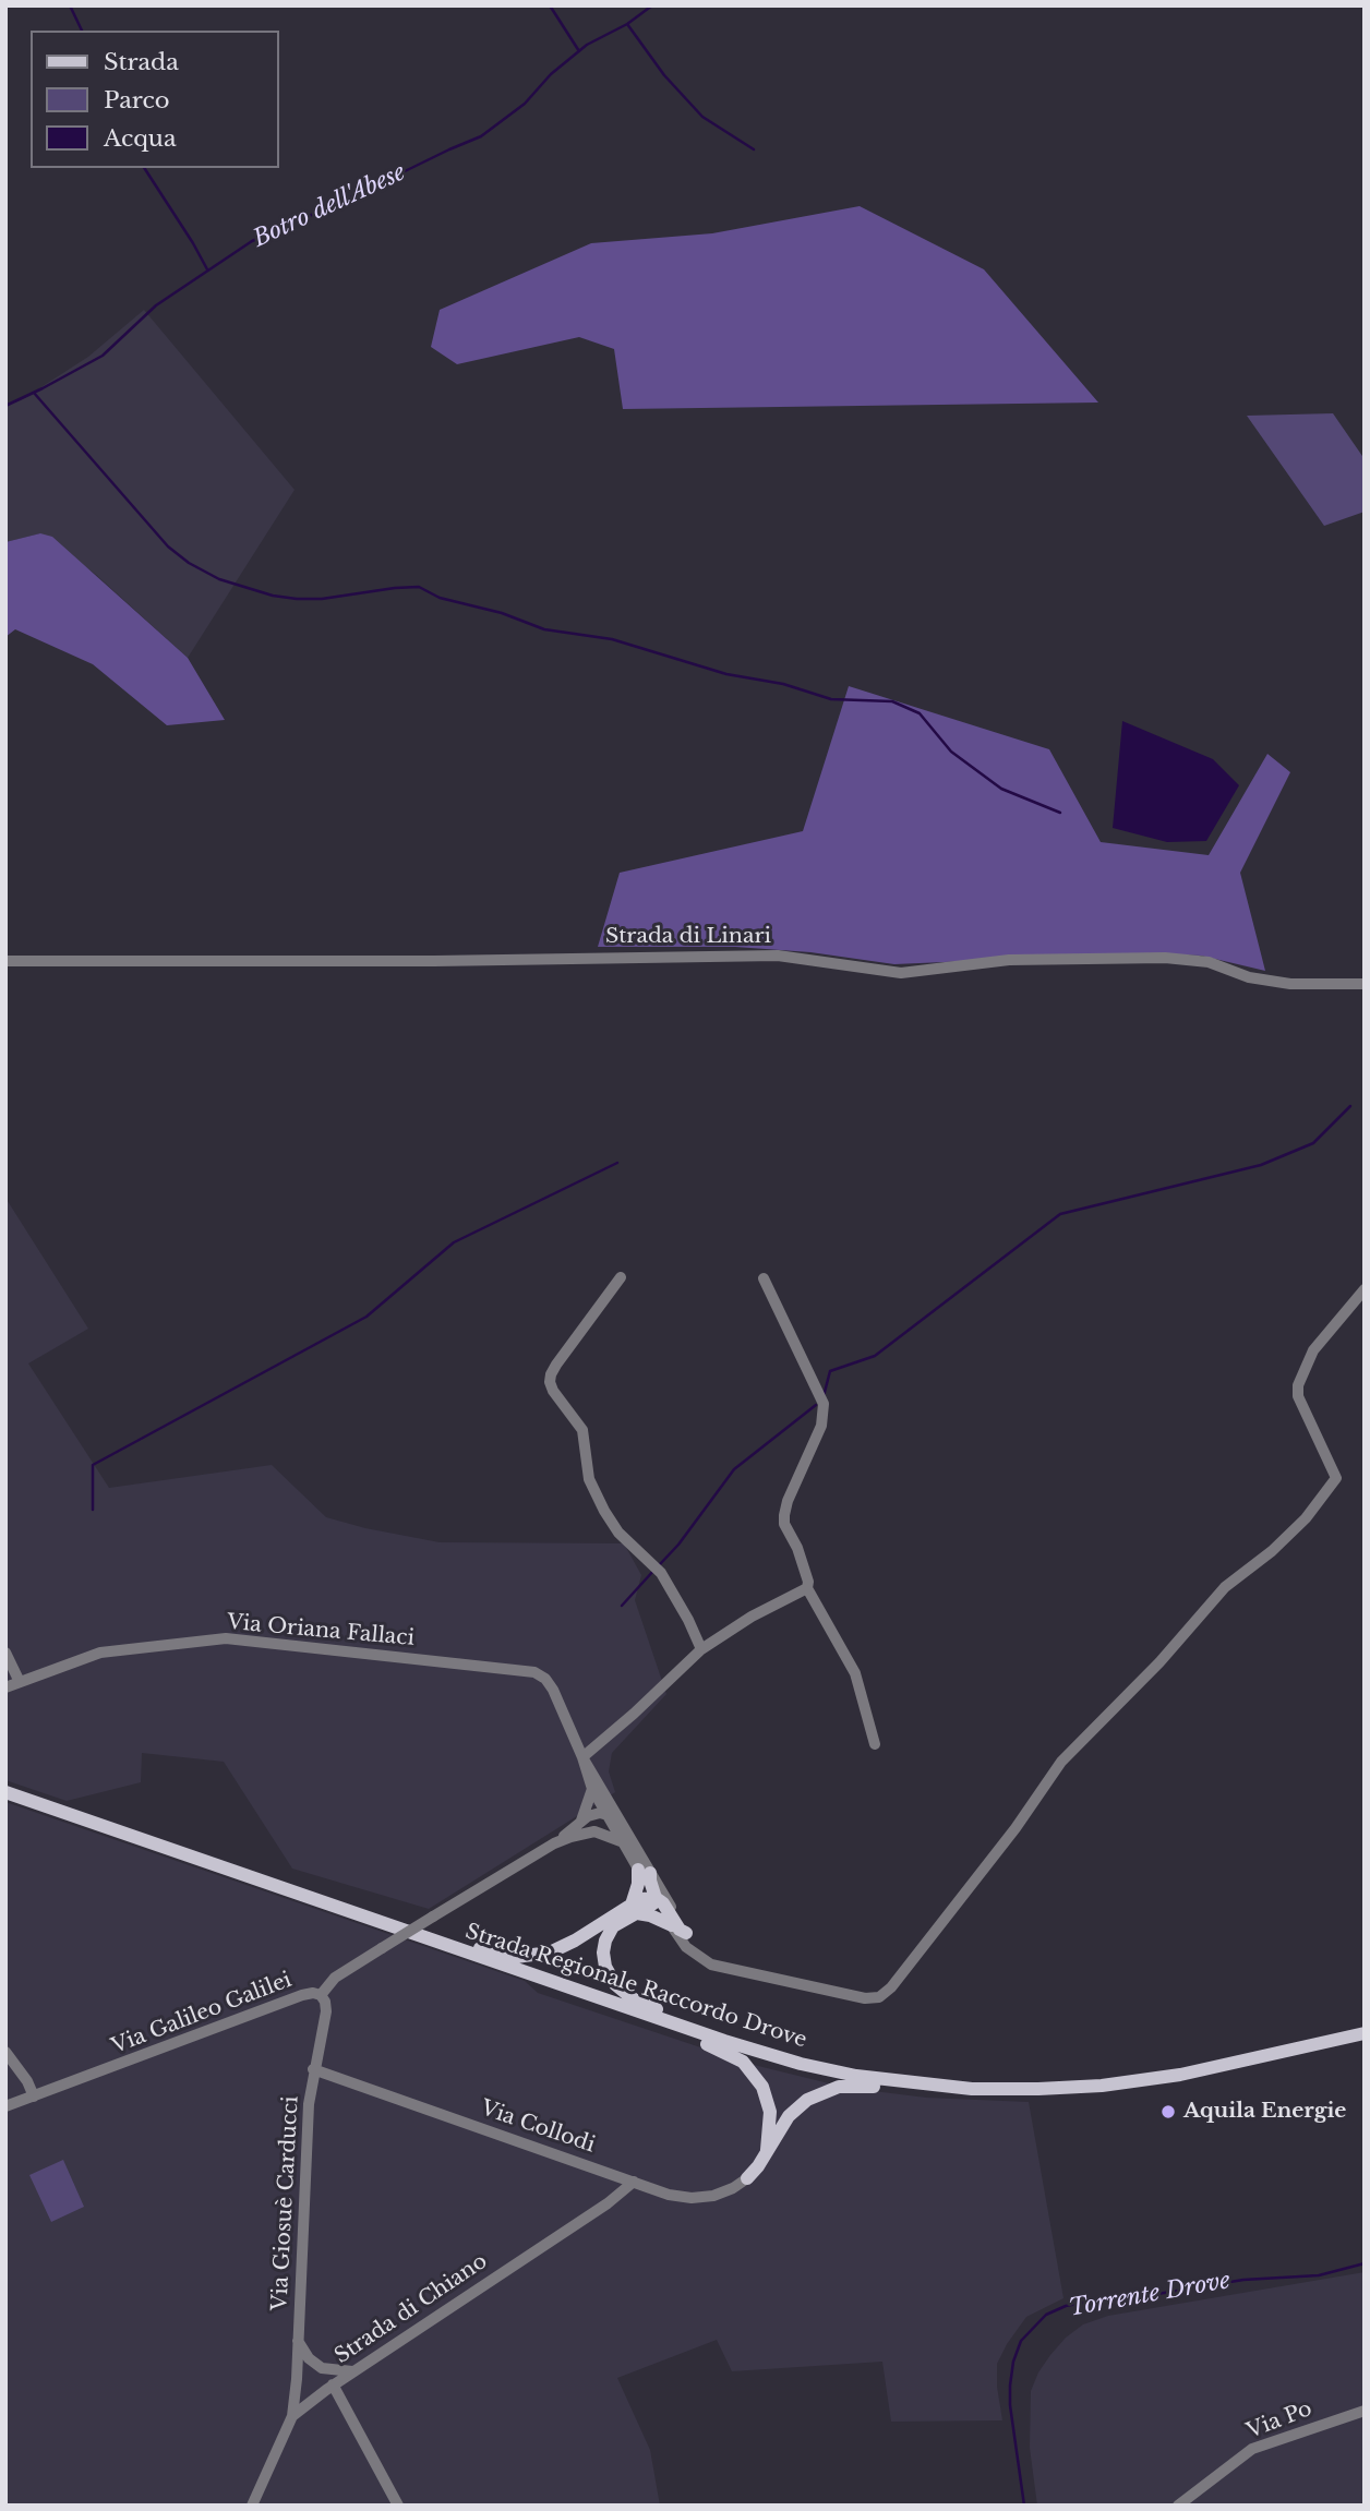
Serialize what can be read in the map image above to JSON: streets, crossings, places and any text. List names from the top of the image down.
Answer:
{
  "streets": {
    "main road": ["Strada Regionale Raccordo Drove"],
    "street": [
      "Strada di Linari",
      "Via Oriana Fallaci",
      "Via Galileo Galilei",
      "Via Collodi",
      "Via Giosuè Carducci",
      "Strada di Chiano",
      "Via Po"
    ]
  },
  "crossings": [
    ["Via Galileo Galilei", "Via Giosuè Carducci"],
    ["Via Collodi", "Via Giosuè Carducci"],
    ["Via Collodi", "Strada di Chiano"],
    ["Via Giosuè Carducci", "Strada di Chiano"]
  ],
  "water": ["Botro dell'Abese", "Torrente Drove"],
  "places": ["Aquila Energie"],
  "legend": ["Strada", "Parco", "Acqua"]
}
